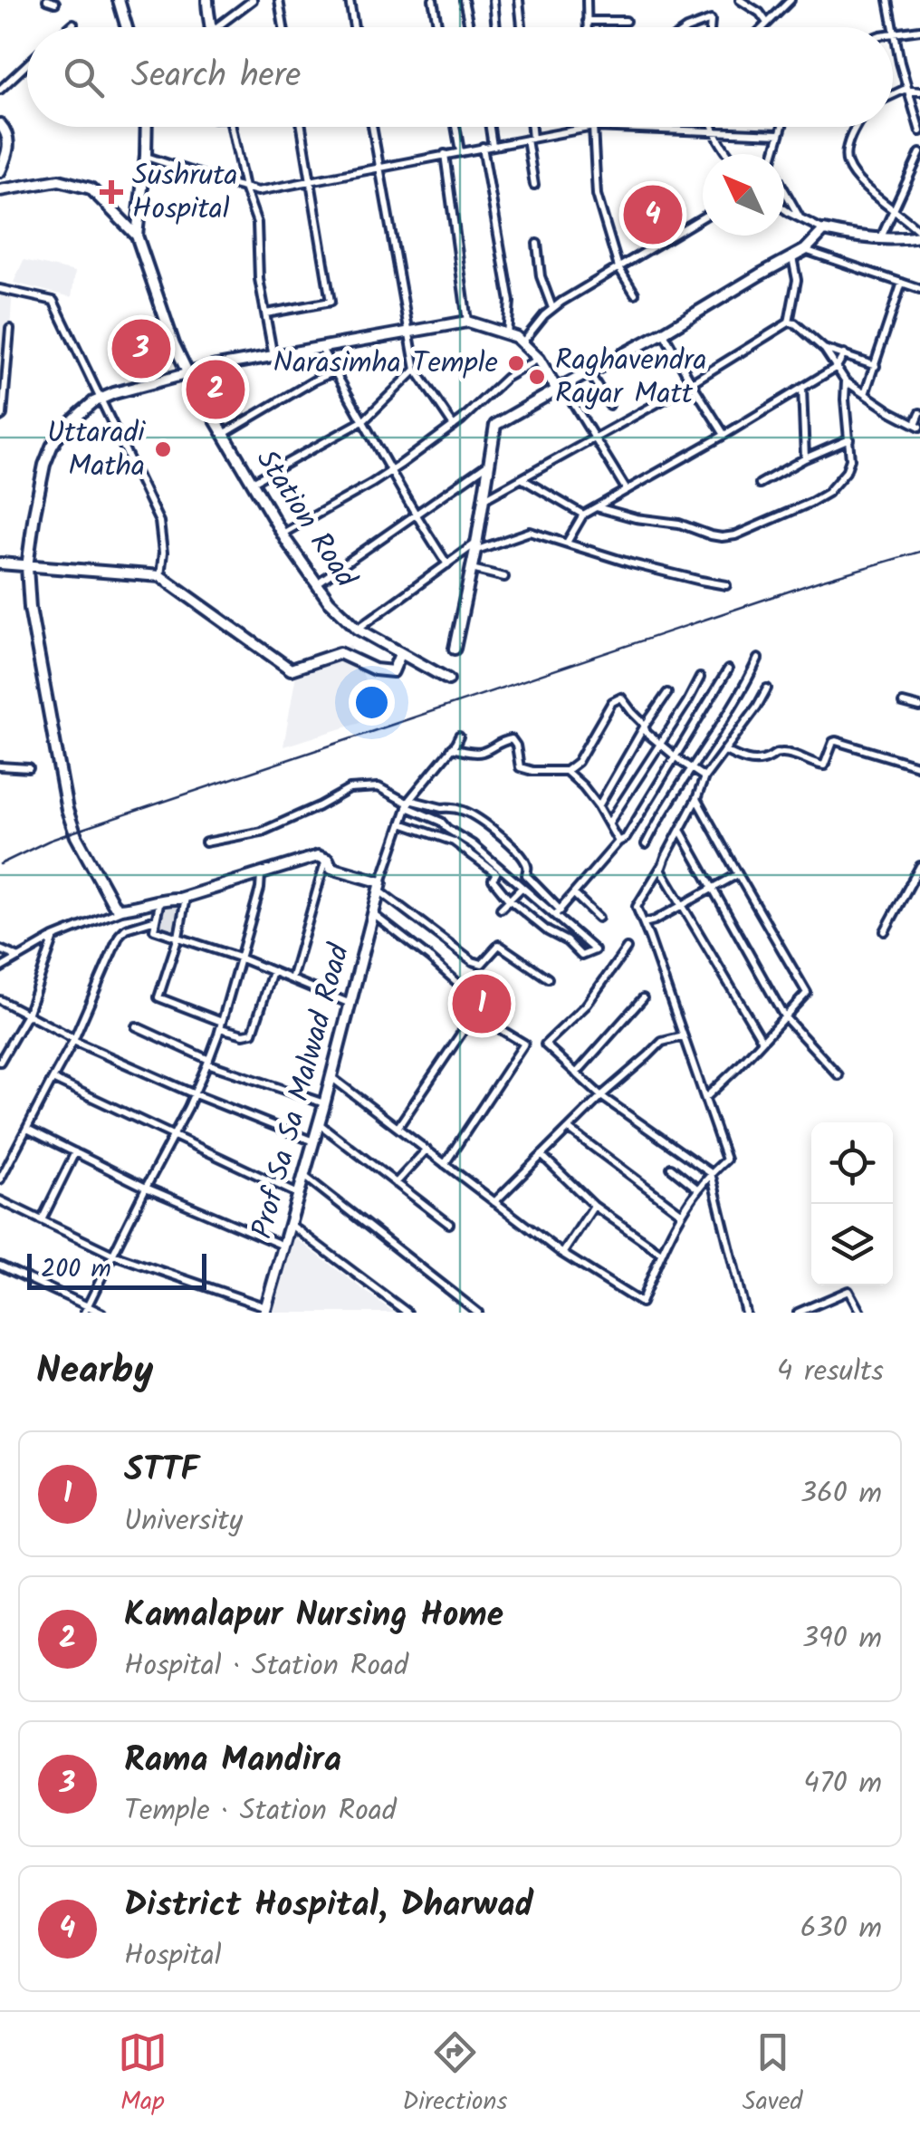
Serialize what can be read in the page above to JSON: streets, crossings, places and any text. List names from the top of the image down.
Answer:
{
  "streets": {
    "street": ["Station Road", "Prof Sa Sa Malwad Road"]
  },
  "places": {
    "health": ["Sushruta Hospital"],
    "other": ["Narasimha Temple", "Raghavendra Rayar Matt", "Uttaradi Matha"]
  },
  "scale_bar": "200 m",
  "north": "top left",
  "page": {
    "search": "Search here",
    "pins": [
      "4",
      "3",
      "2",
      "1"
    ],
    "scale": "200 m",
    "heading": ["Nearby", "4 results"],
    "list": [
      {
        "mark": "1",
        "name": "STTF",
        "note": "University",
        "value": "360 m"
      },
      {
        "mark": "2",
        "name": "Kamalapur Nursing Home",
        "note": "Hospital · Station Road",
        "value": "390 m"
      },
      {
        "mark": "3",
        "name": "Rama Mandira",
        "note": "Temple · Station Road",
        "value": "470 m"
      },
      {
        "mark": "4",
        "name": "District Hospital, Dharwad",
        "note": "Hospital",
        "value": "630 m"
      }
    ],
    "nav": ["Map", "Directions", "Saved"]
  }
}
